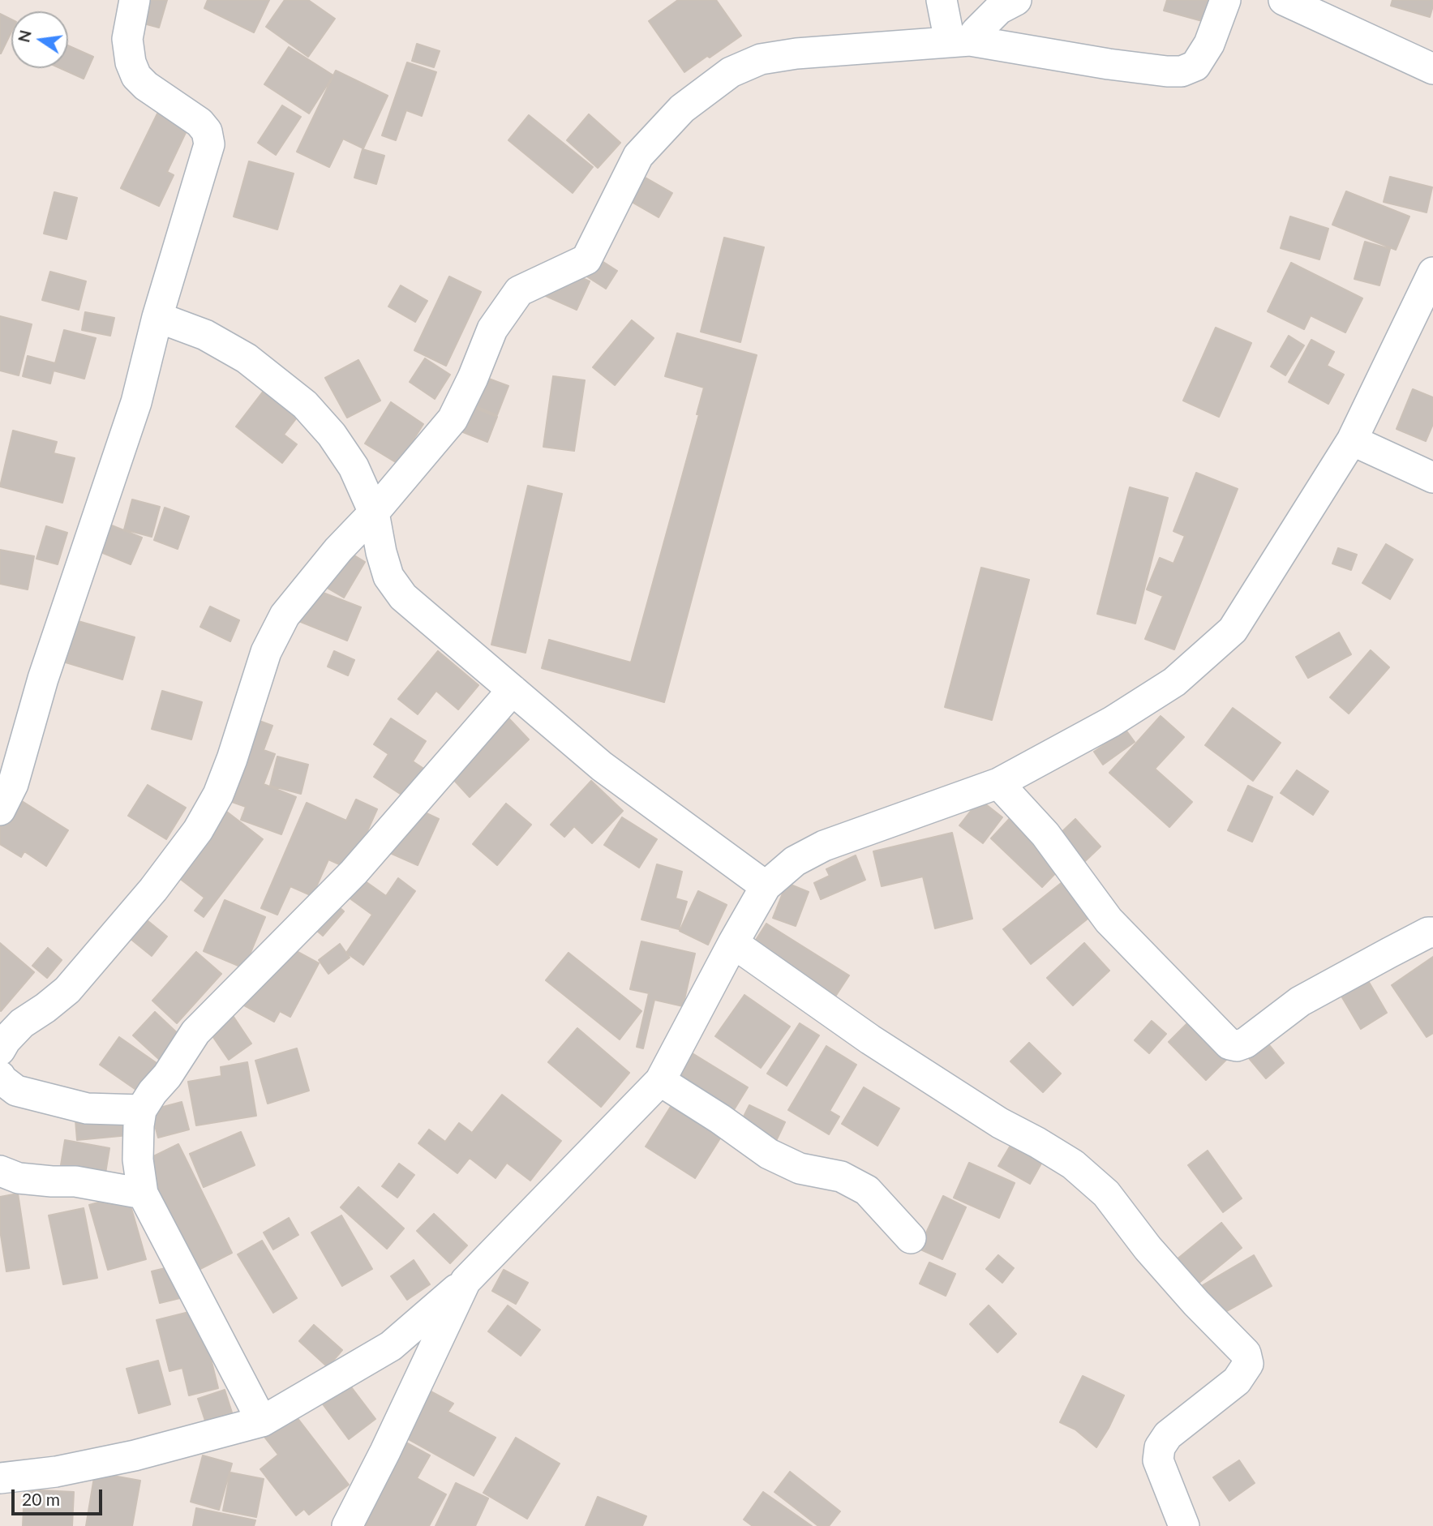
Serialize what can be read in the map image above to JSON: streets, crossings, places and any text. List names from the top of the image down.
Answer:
{
  "scale_bar": "20 m",
  "north": "left"
}
